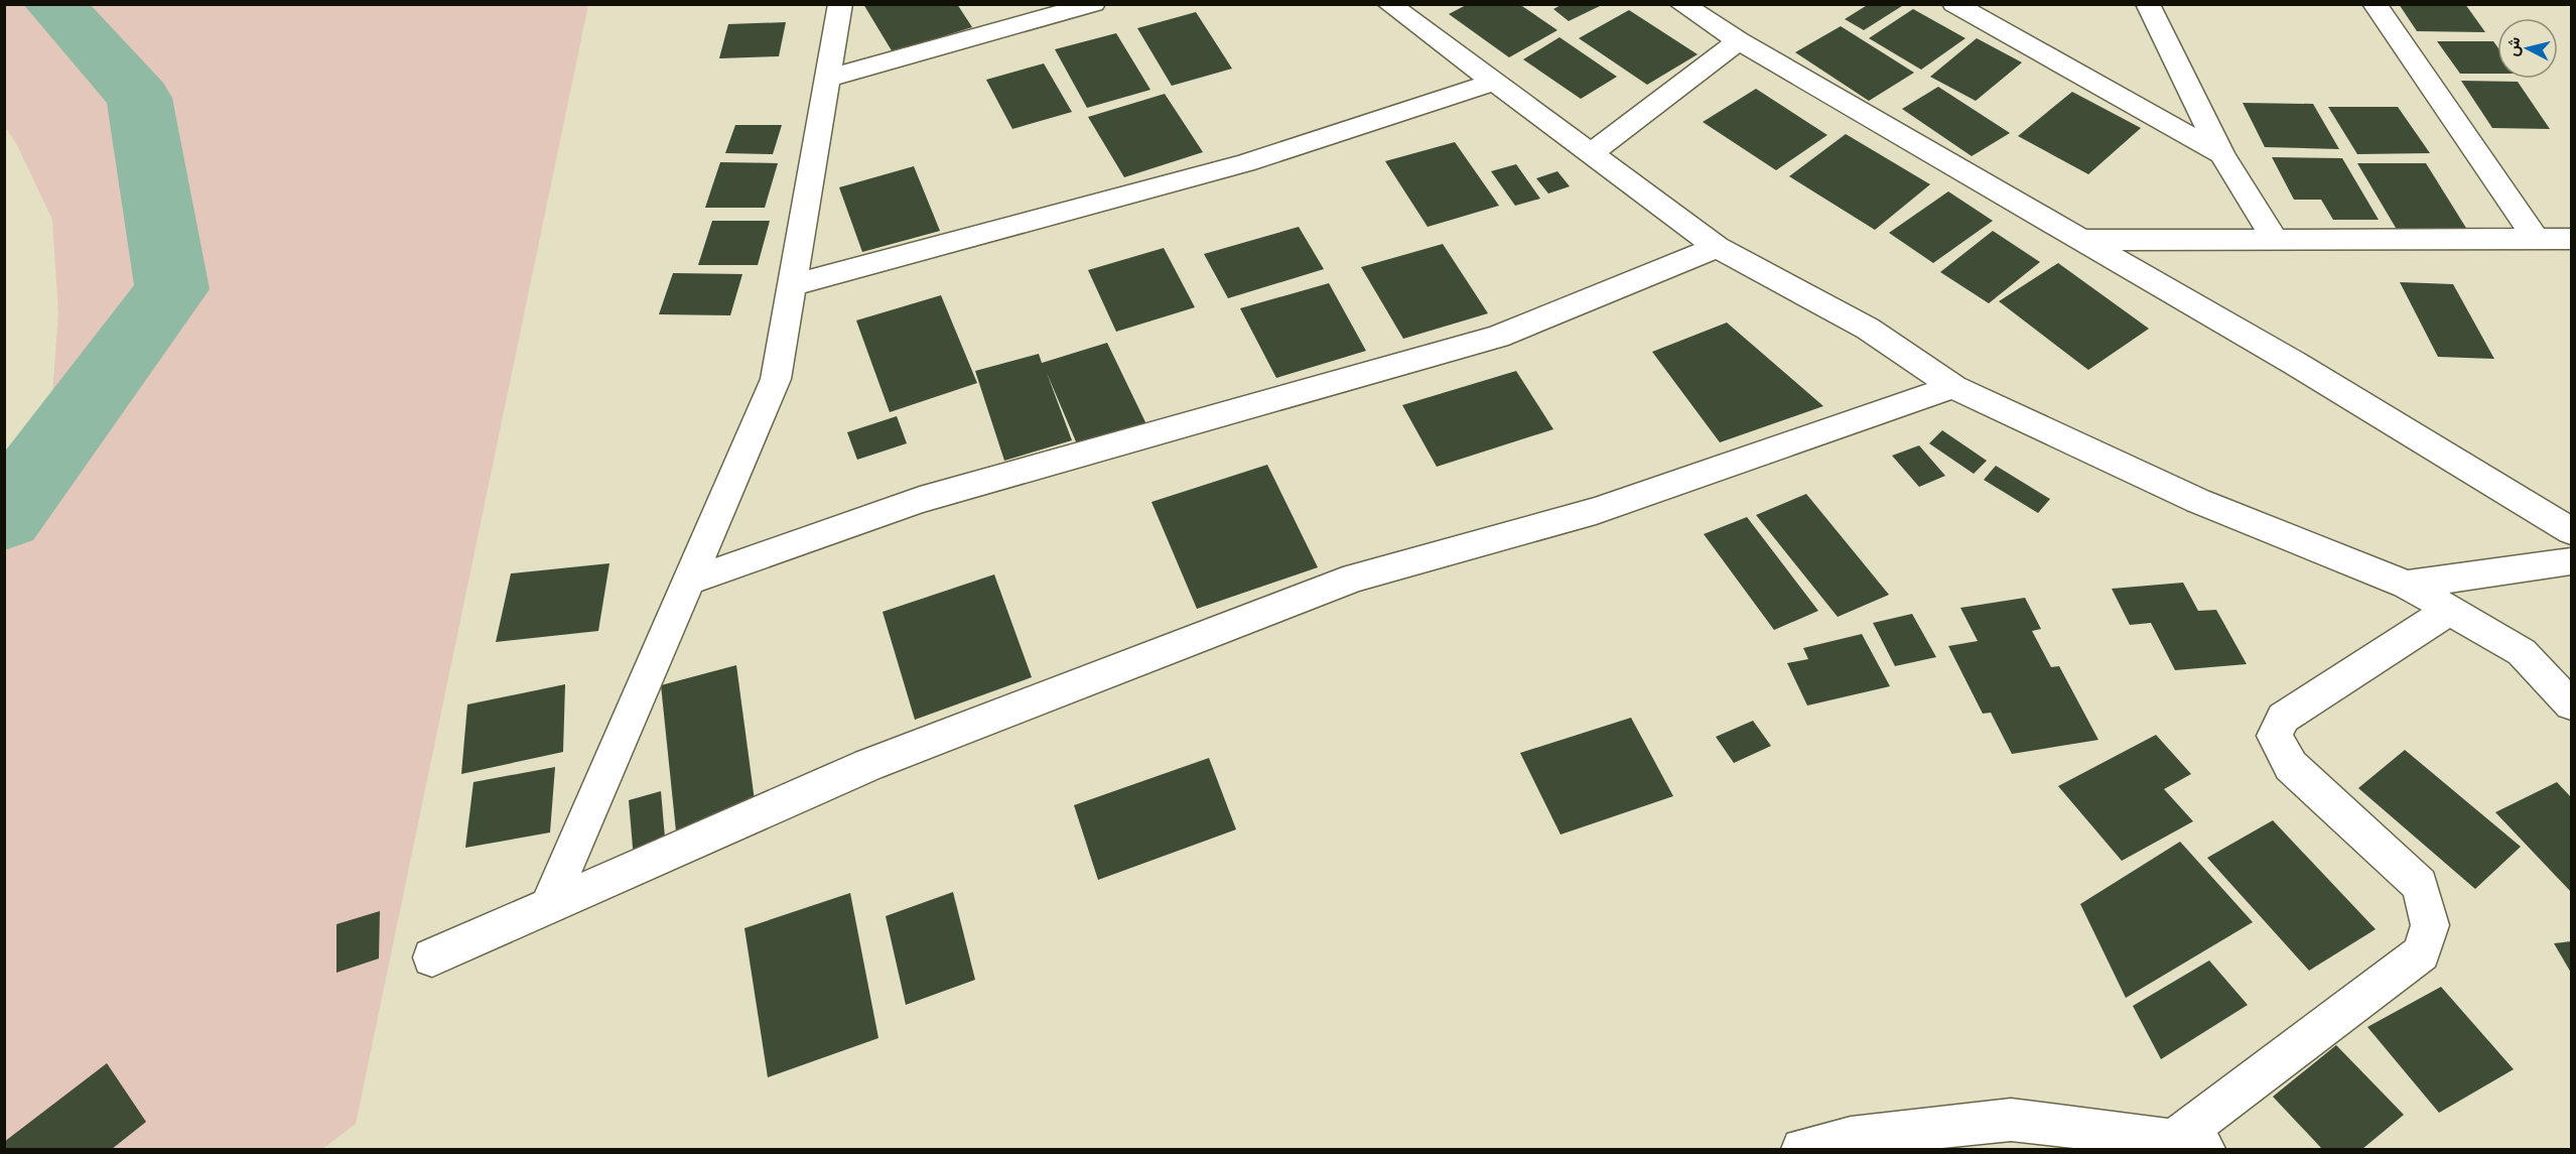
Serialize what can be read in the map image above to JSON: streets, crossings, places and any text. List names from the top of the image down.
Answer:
{
  "north": "left"
}
